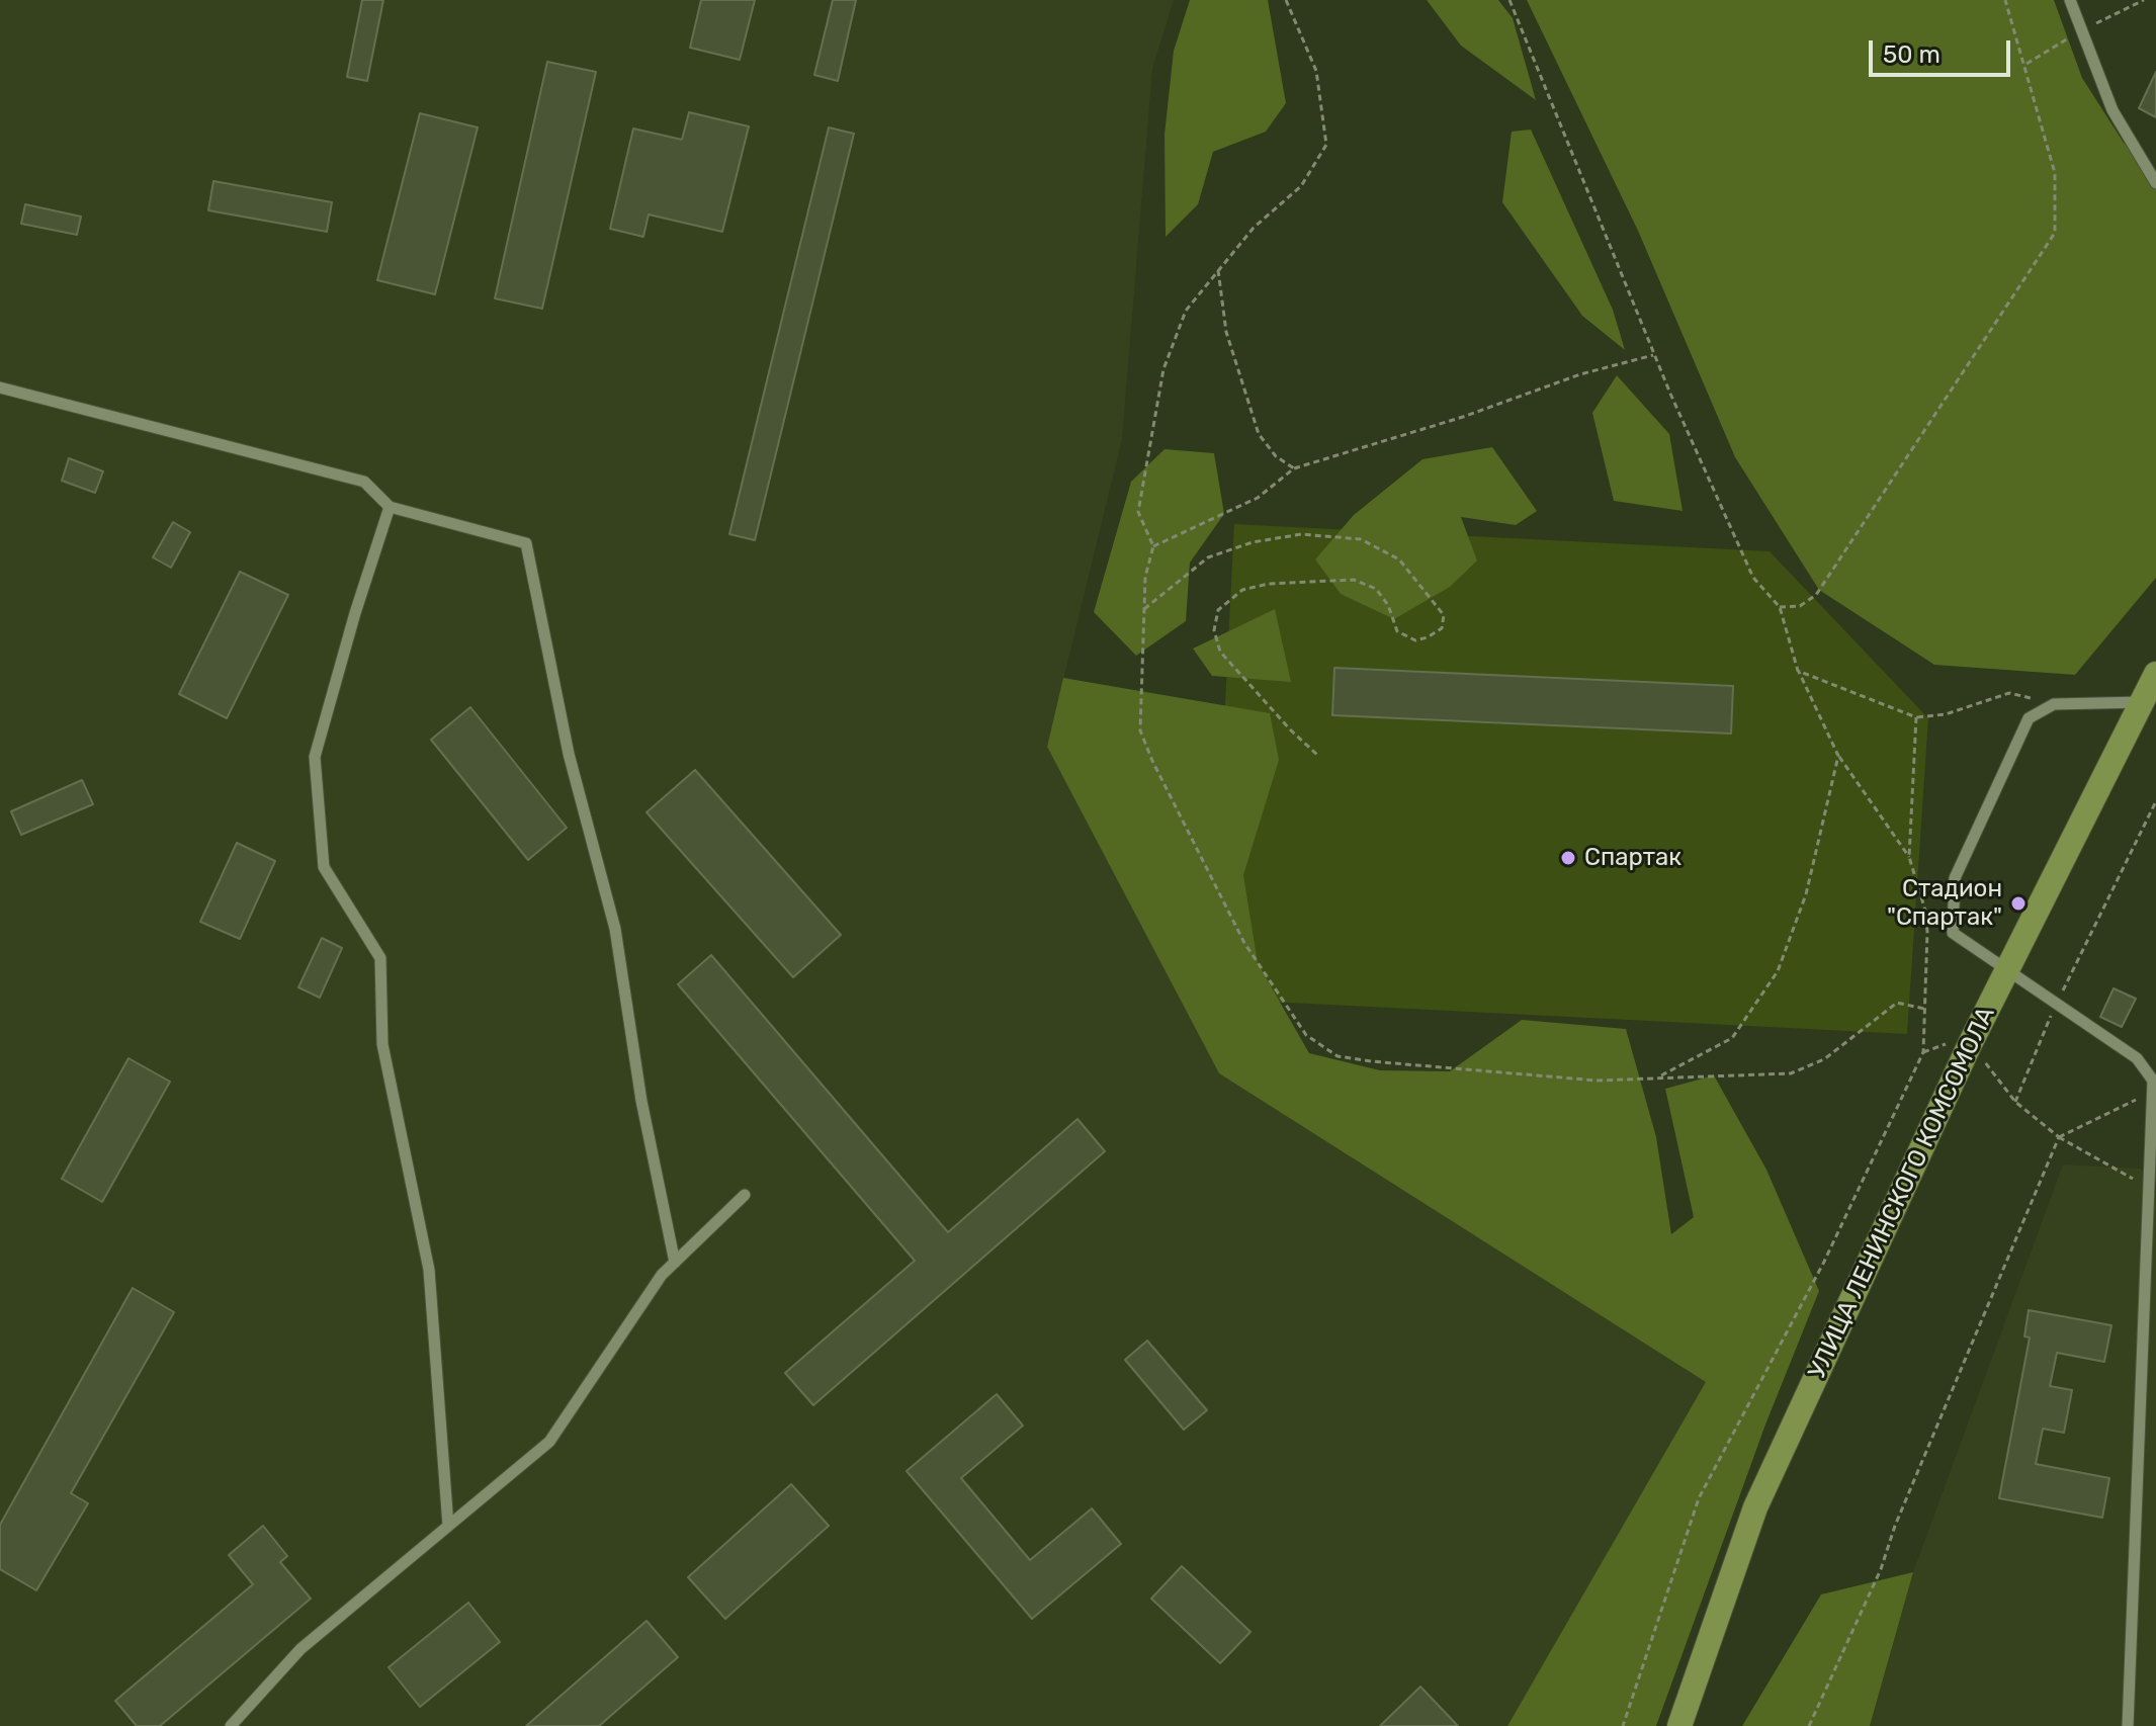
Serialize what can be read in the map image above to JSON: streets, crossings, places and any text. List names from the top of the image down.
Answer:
{
  "streets": {
    "main road": ["УЛИЦА ЛЕНИНСКОГО КОМСОМОЛА"]
  },
  "places": ["Спартак", "Стадион \"Спартак\""],
  "scale_bar": "50 m"
}
